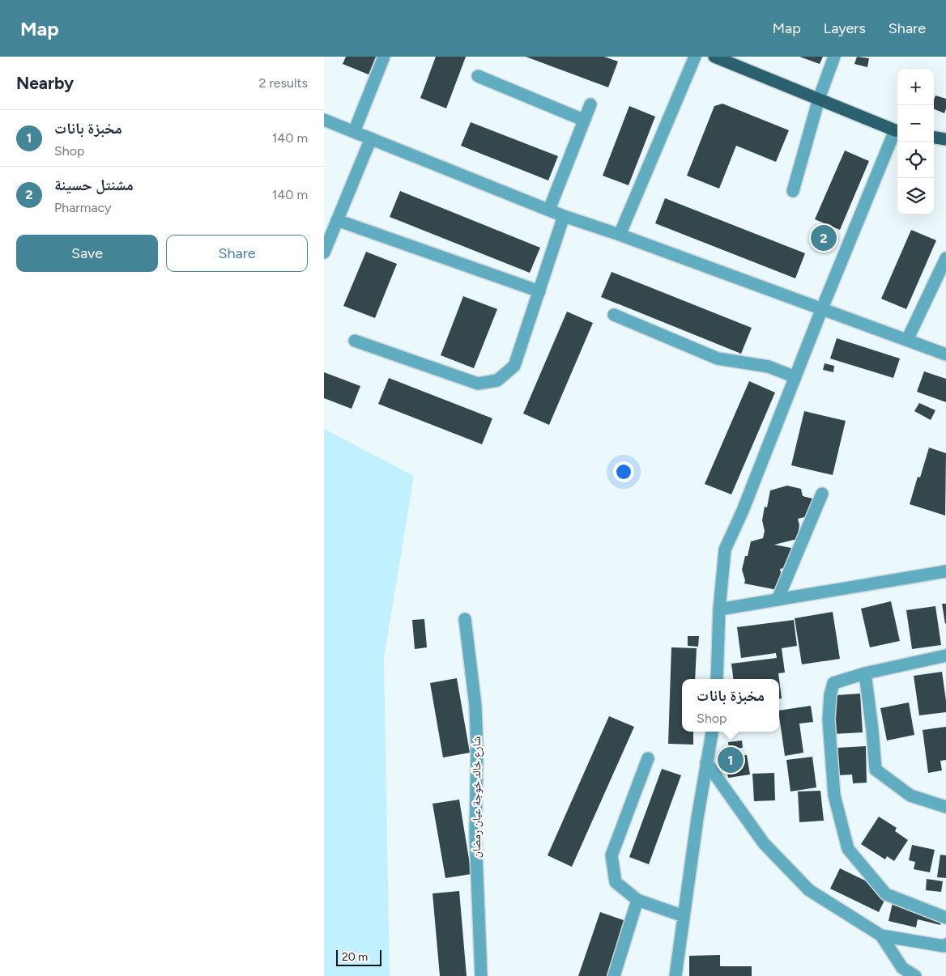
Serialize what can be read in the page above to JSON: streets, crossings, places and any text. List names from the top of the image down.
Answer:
{
  "streets": {
    "street": ["شارع خالد خوجة عبان رمضان"]
  },
  "scale_bar": "20 m",
  "page": {
    "header": "Map",
    "nav": ["Map", "Layers", "Share"],
    "heading": ["Nearby", "2 results"],
    "map_buttons": ["+", "−"],
    "list": [
      {
        "mark": "1",
        "name": "مخبزة بانات",
        "note": "Shop",
        "value": "140 m"
      },
      {
        "mark": "2",
        "name": "مشنتل حسينة",
        "note": "Pharmacy",
        "value": "140 m"
      }
    ],
    "buttons": ["Save", "Share"],
    "pins": ["2", "1"],
    "popup": ["مخبزة بانات", "Shop"],
    "scale": "20 m"
  }
}
